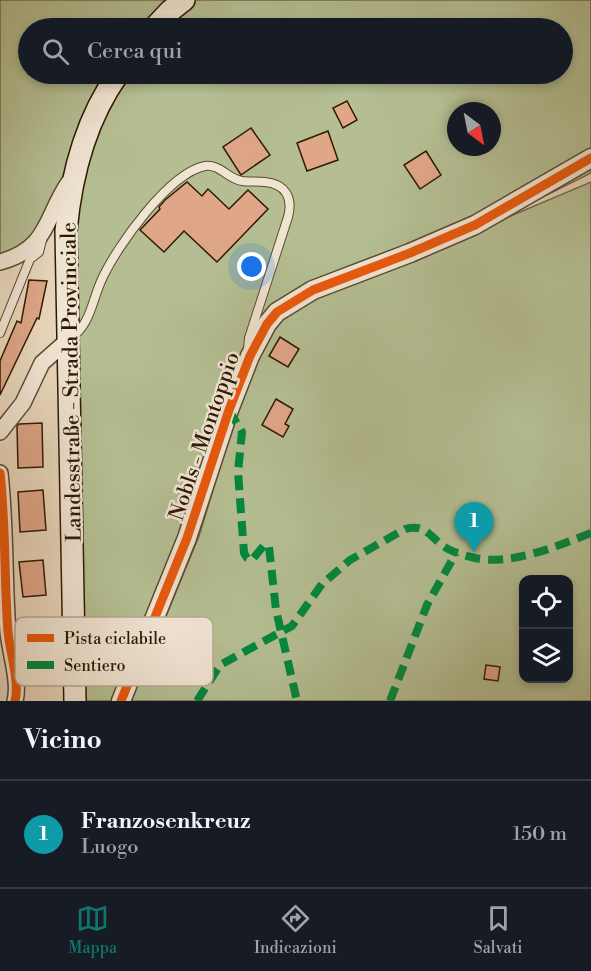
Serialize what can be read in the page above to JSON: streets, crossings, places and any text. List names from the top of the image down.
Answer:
{
  "streets": {
    "main road": ["Landesstraße - Strada Provinciale"],
    "street": ["Nobls - Montoppio"]
  },
  "legend": ["Pista ciclabile", "Sentiero"],
  "north": "bottom right",
  "page": {
    "search": "Cerca qui",
    "pins": "1",
    "heading": "Vicino",
    "list": [
      {
        "mark": "1",
        "name": "Franzosenkreuz",
        "note": "Luogo",
        "value": "150 m"
      }
    ],
    "nav": ["Mappa", "Indicazioni", "Salvati"]
  }
}
